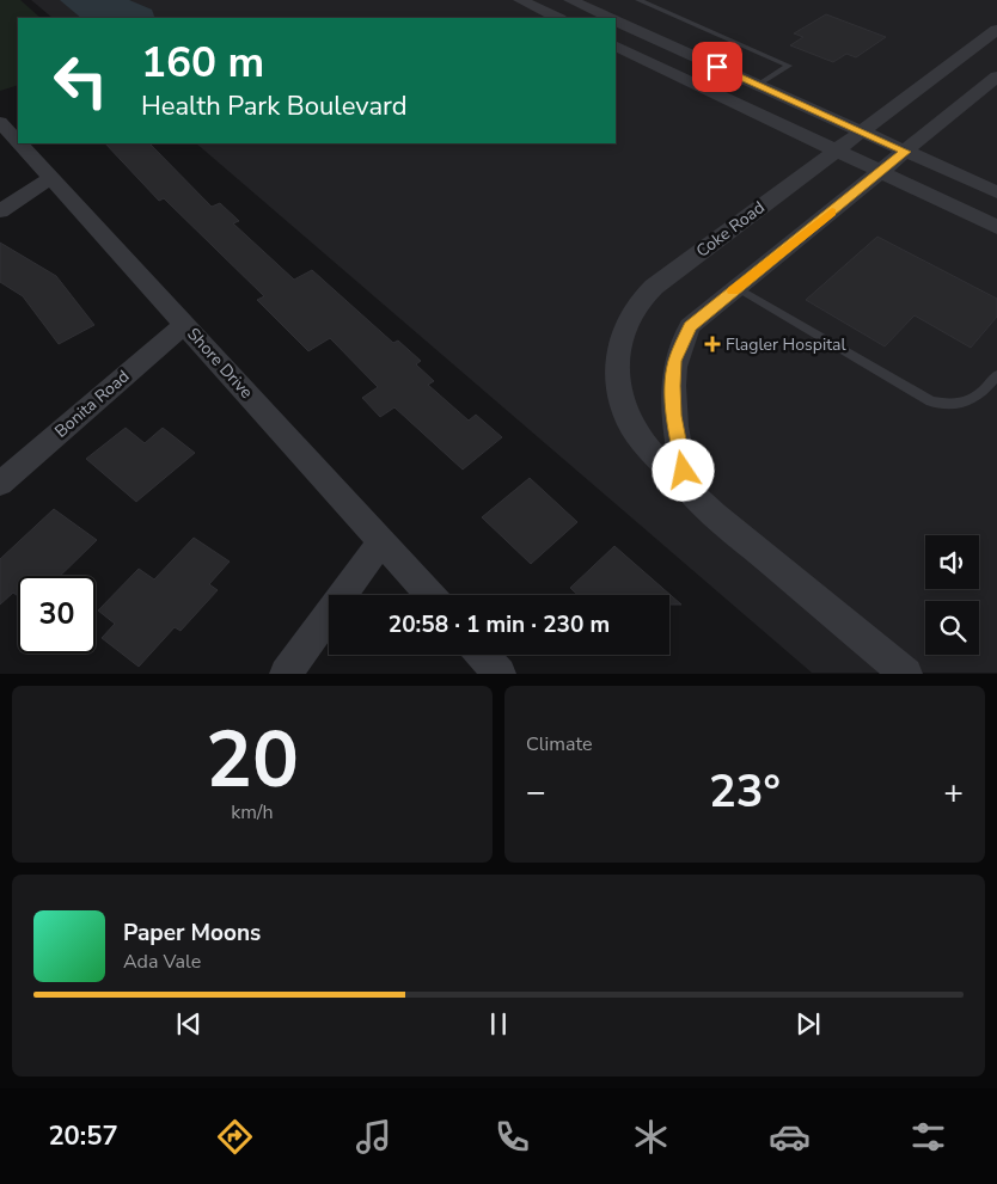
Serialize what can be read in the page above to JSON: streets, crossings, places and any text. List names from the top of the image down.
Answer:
{
  "streets": {
    "street": ["Coke Road", "Shore Drive", "Bonita Road"]
  },
  "crossings": [
    ["Shore Drive", "Bonita Road"]
  ],
  "places": {
    "health": ["Flagler Hospital"]
  },
  "page": {
    "turn": ["160 m", "Health Park Boulevard"],
    "limit": "30",
    "trip": "20:58 · 1 min · 230 m",
    "tile": [
      ["20", "km/h"],
      "Climate"
    ],
    "heat": ["−", "23°", "+"],
    "song": ["Paper Moons", "Ada Vale"],
    "tabs": "20:57"
  }
}
